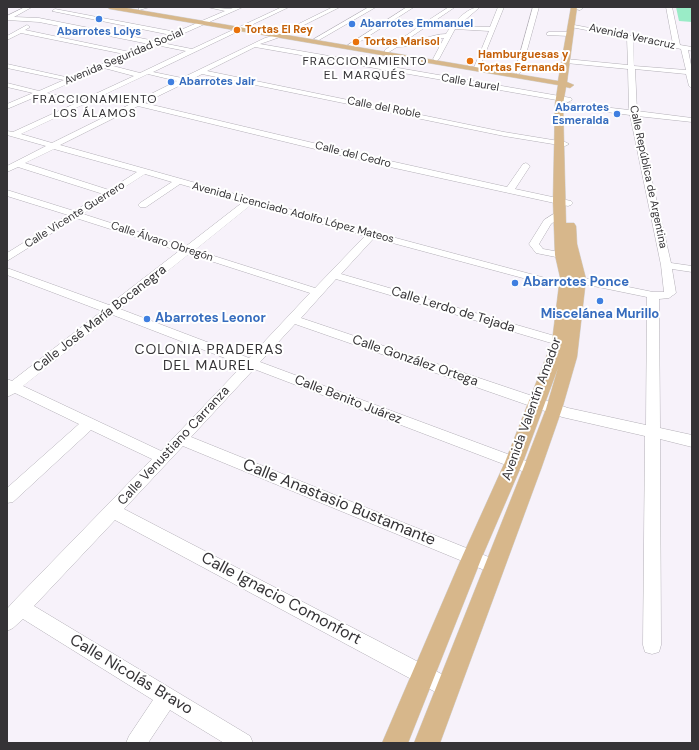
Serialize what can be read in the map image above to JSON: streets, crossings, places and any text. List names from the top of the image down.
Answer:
{
  "streets": {
    "main road": ["Avenida Valentín Amador"],
    "street": [
      "Avenida Veracruz",
      "Avenida Seguridad Social",
      "Calle Laurel",
      "Calle del Roble",
      "Calle del Cedro",
      "Calle República de Argentina",
      "Avenida Licenciado Adolfo López Mateos",
      "Calle Vicente Guerrero",
      "Calle Álvaro Obregón",
      "Calle Lerdo de Tejada",
      "Calle José María Bocanegra",
      "Calle González Ortega",
      "Calle Benito Juárez",
      "Calle Venustiano Carranza",
      "Calle Anastasio Bustamante",
      "Calle Ignacio Comonfort",
      "Calle Nicolás Bravo"
    ]
  },
  "crossings": [
    ["Avenida Veracruz", "Calle República de Argentina"],
    ["Avenida Veracruz", "Avenida Valentín Amador"],
    ["Calle Laurel", "Calle República de Argentina"],
    ["Calle Laurel", "Avenida Valentín Amador"],
    ["Calle del Roble", "Avenida Valentín Amador"],
    ["Calle del Cedro", "Avenida Valentín Amador"],
    ["Calle República de Argentina", "Avenida Licenciado Adolfo López Mateos"],
    ["Avenida Licenciado Adolfo López Mateos", "Calle Vicente Guerrero"],
    ["Avenida Licenciado Adolfo López Mateos", "Calle José María Bocanegra"],
    ["Avenida Licenciado Adolfo López Mateos", "Avenida Valentín Amador"],
    ["Avenida Licenciado Adolfo López Mateos", "Calle Venustiano Carranza"],
    ["Calle Vicente Guerrero", "Calle Álvaro Obregón"],
    ["Calle Álvaro Obregón", "Calle José María Bocanegra"],
    ["Calle Álvaro Obregón", "Calle Venustiano Carranza"],
    ["Calle Lerdo de Tejada", "Avenida Valentín Amador"],
    ["Calle Lerdo de Tejada", "Calle Venustiano Carranza"],
    ["Calle José María Bocanegra", "Calle Benito Juárez"],
    ["Calle González Ortega", "Avenida Valentín Amador"],
    ["Calle González Ortega", "Calle Venustiano Carranza"],
    ["Calle Benito Juárez", "Avenida Valentín Amador"],
    ["Calle Benito Juárez", "Calle Venustiano Carranza"],
    ["Avenida Valentín Amador", "Calle Anastasio Bustamante"],
    ["Avenida Valentín Amador", "Calle Ignacio Comonfort"],
    ["Calle Venustiano Carranza", "Calle Anastasio Bustamante"],
    ["Calle Venustiano Carranza", "Calle Ignacio Comonfort"],
    ["Calle Venustiano Carranza", "Calle Nicolás Bravo"]
  ],
  "districts": ["FRACCIONAMIENTO EL MARQUÉS", "FRACCIONAMIENTO LOS ÁLAMOS", "COLONIA PRADERAS DEL MAUREL"],
  "places": [
    "Abarrotes Lolys",
    "Abarrotes Emmanuel",
    "Tortas El Rey",
    "Tortas Marisol",
    "Hamburguesas y Tortas Fernanda",
    "Abarrotes Jair",
    "Abarrotes Esmeralda",
    "Abarrotes Ponce",
    "Miscelánea Murillo",
    "Abarrotes Leonor"
  ]
}
